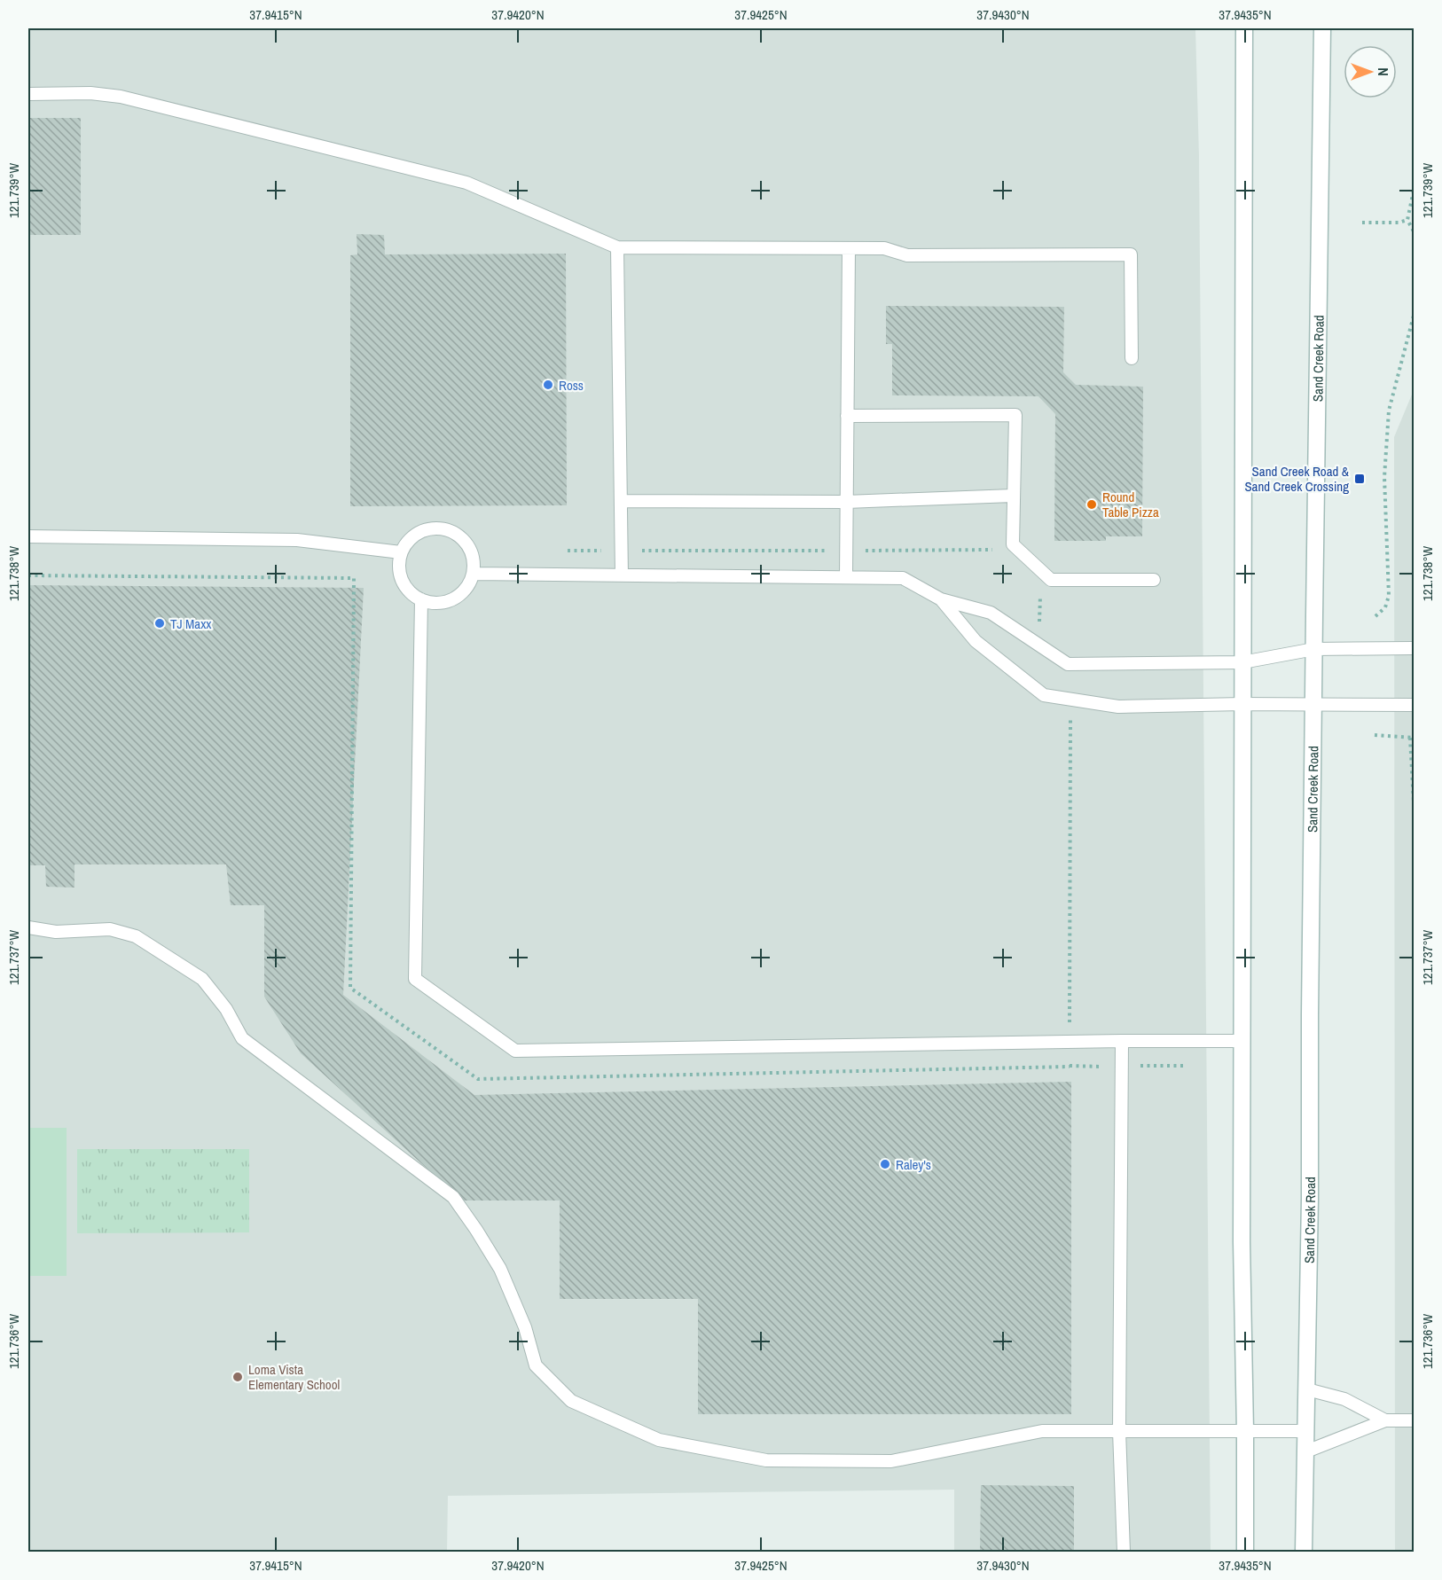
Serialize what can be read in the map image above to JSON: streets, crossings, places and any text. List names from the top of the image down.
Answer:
{
  "streets": {
    "main road": ["Sand Creek Road"]
  },
  "places": {
    "other": [
      "Ross",
      "Round Table Pizza",
      "TJ Maxx",
      "Raley's",
      "Loma Vista Elementary School"
    ],
    "transit": ["Sand Creek Road & Sand Creek Crossing"]
  },
  "north": "right",
  "coordinates": [
    "37.9415°N",
    "37.9420°N",
    "37.9425°N",
    "37.9430°N",
    "37.9435°N",
    "121.739°W",
    "121.738°W",
    "121.737°W",
    "121.736°W"
  ]
}
